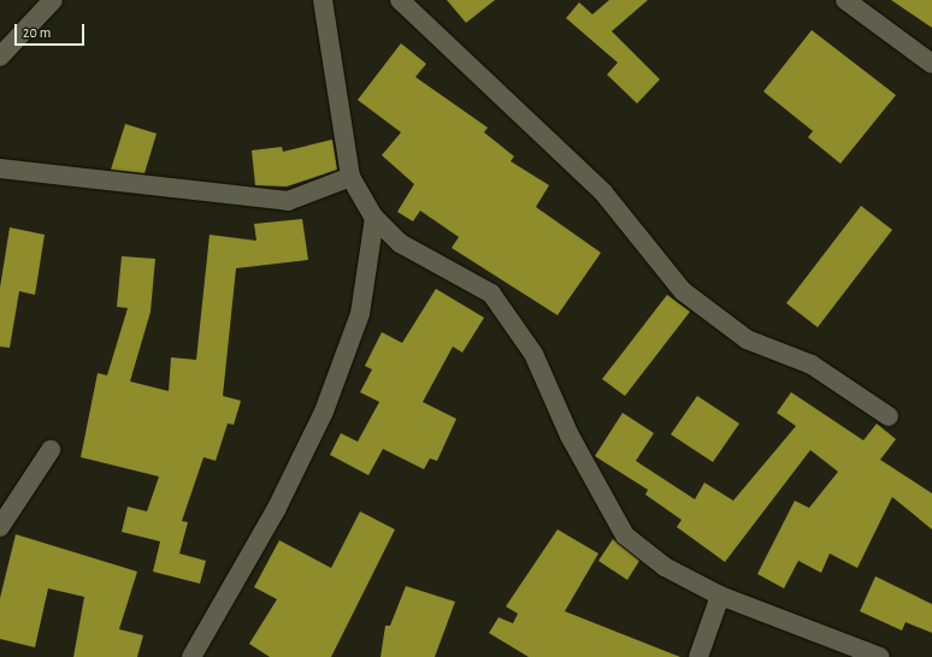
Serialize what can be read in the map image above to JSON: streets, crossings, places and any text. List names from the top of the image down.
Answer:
{
  "scale_bar": "20 m"
}
